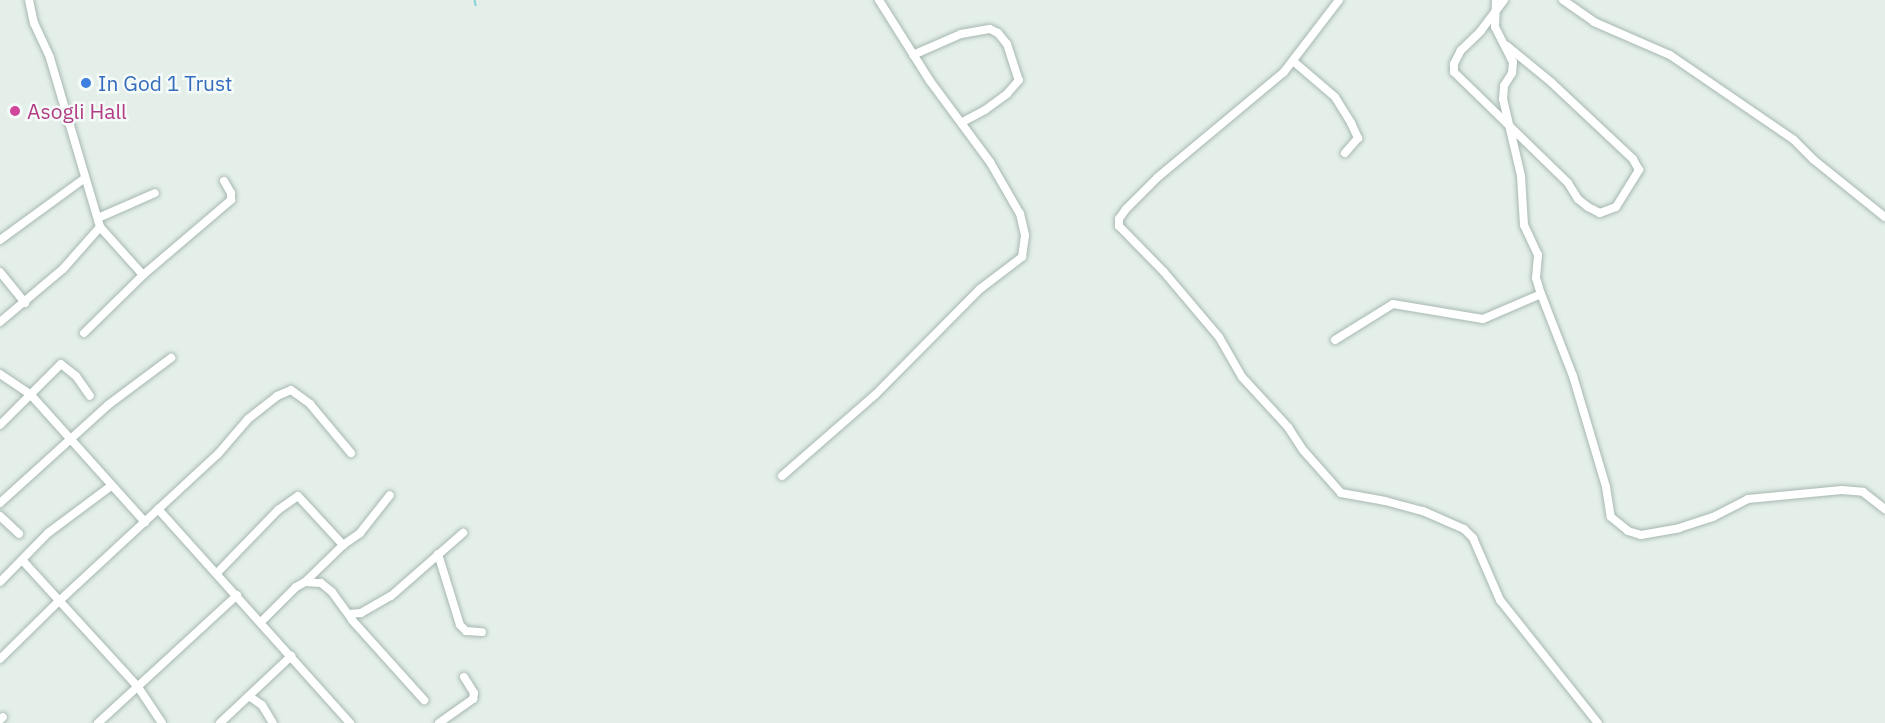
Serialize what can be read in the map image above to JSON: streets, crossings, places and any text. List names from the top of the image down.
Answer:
{
  "places": ["In God 1 Trust", "Asogli Hall"]
}
